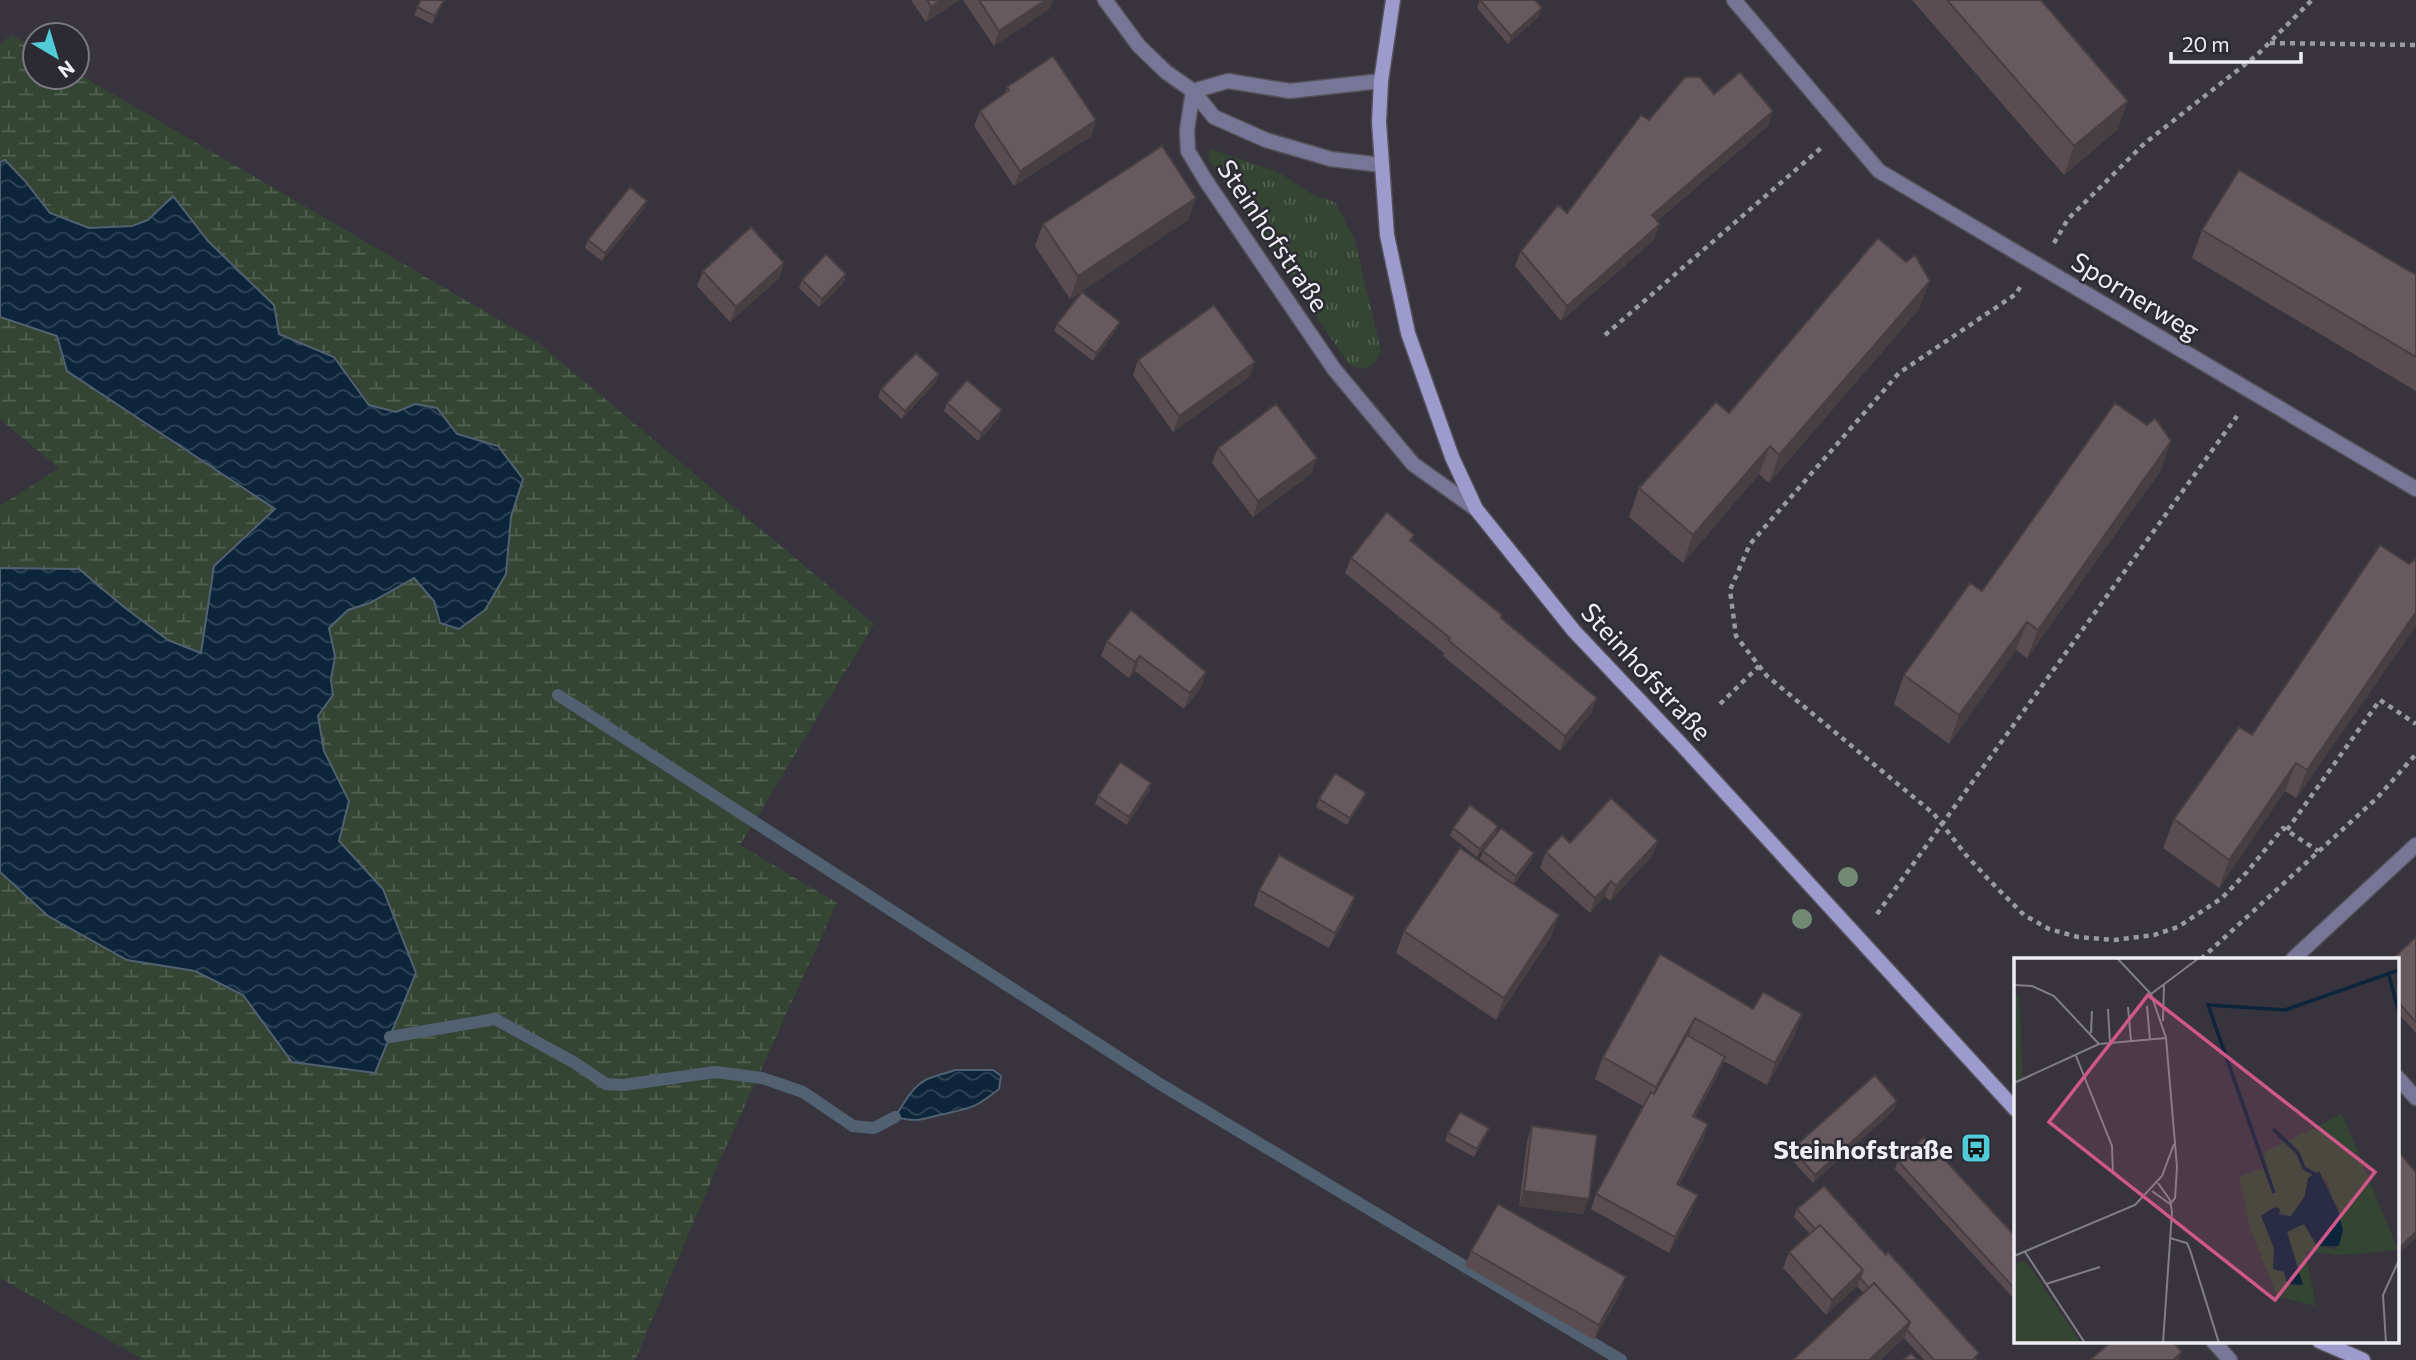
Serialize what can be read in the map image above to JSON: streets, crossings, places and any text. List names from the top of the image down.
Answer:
{
  "streets": {
    "street": ["Steinhofstraße", "Spornerweg"]
  },
  "places": {
    "bus stop": ["Steinhofstraße"]
  },
  "scale_bar": "20 m",
  "north": "bottom right"
}
